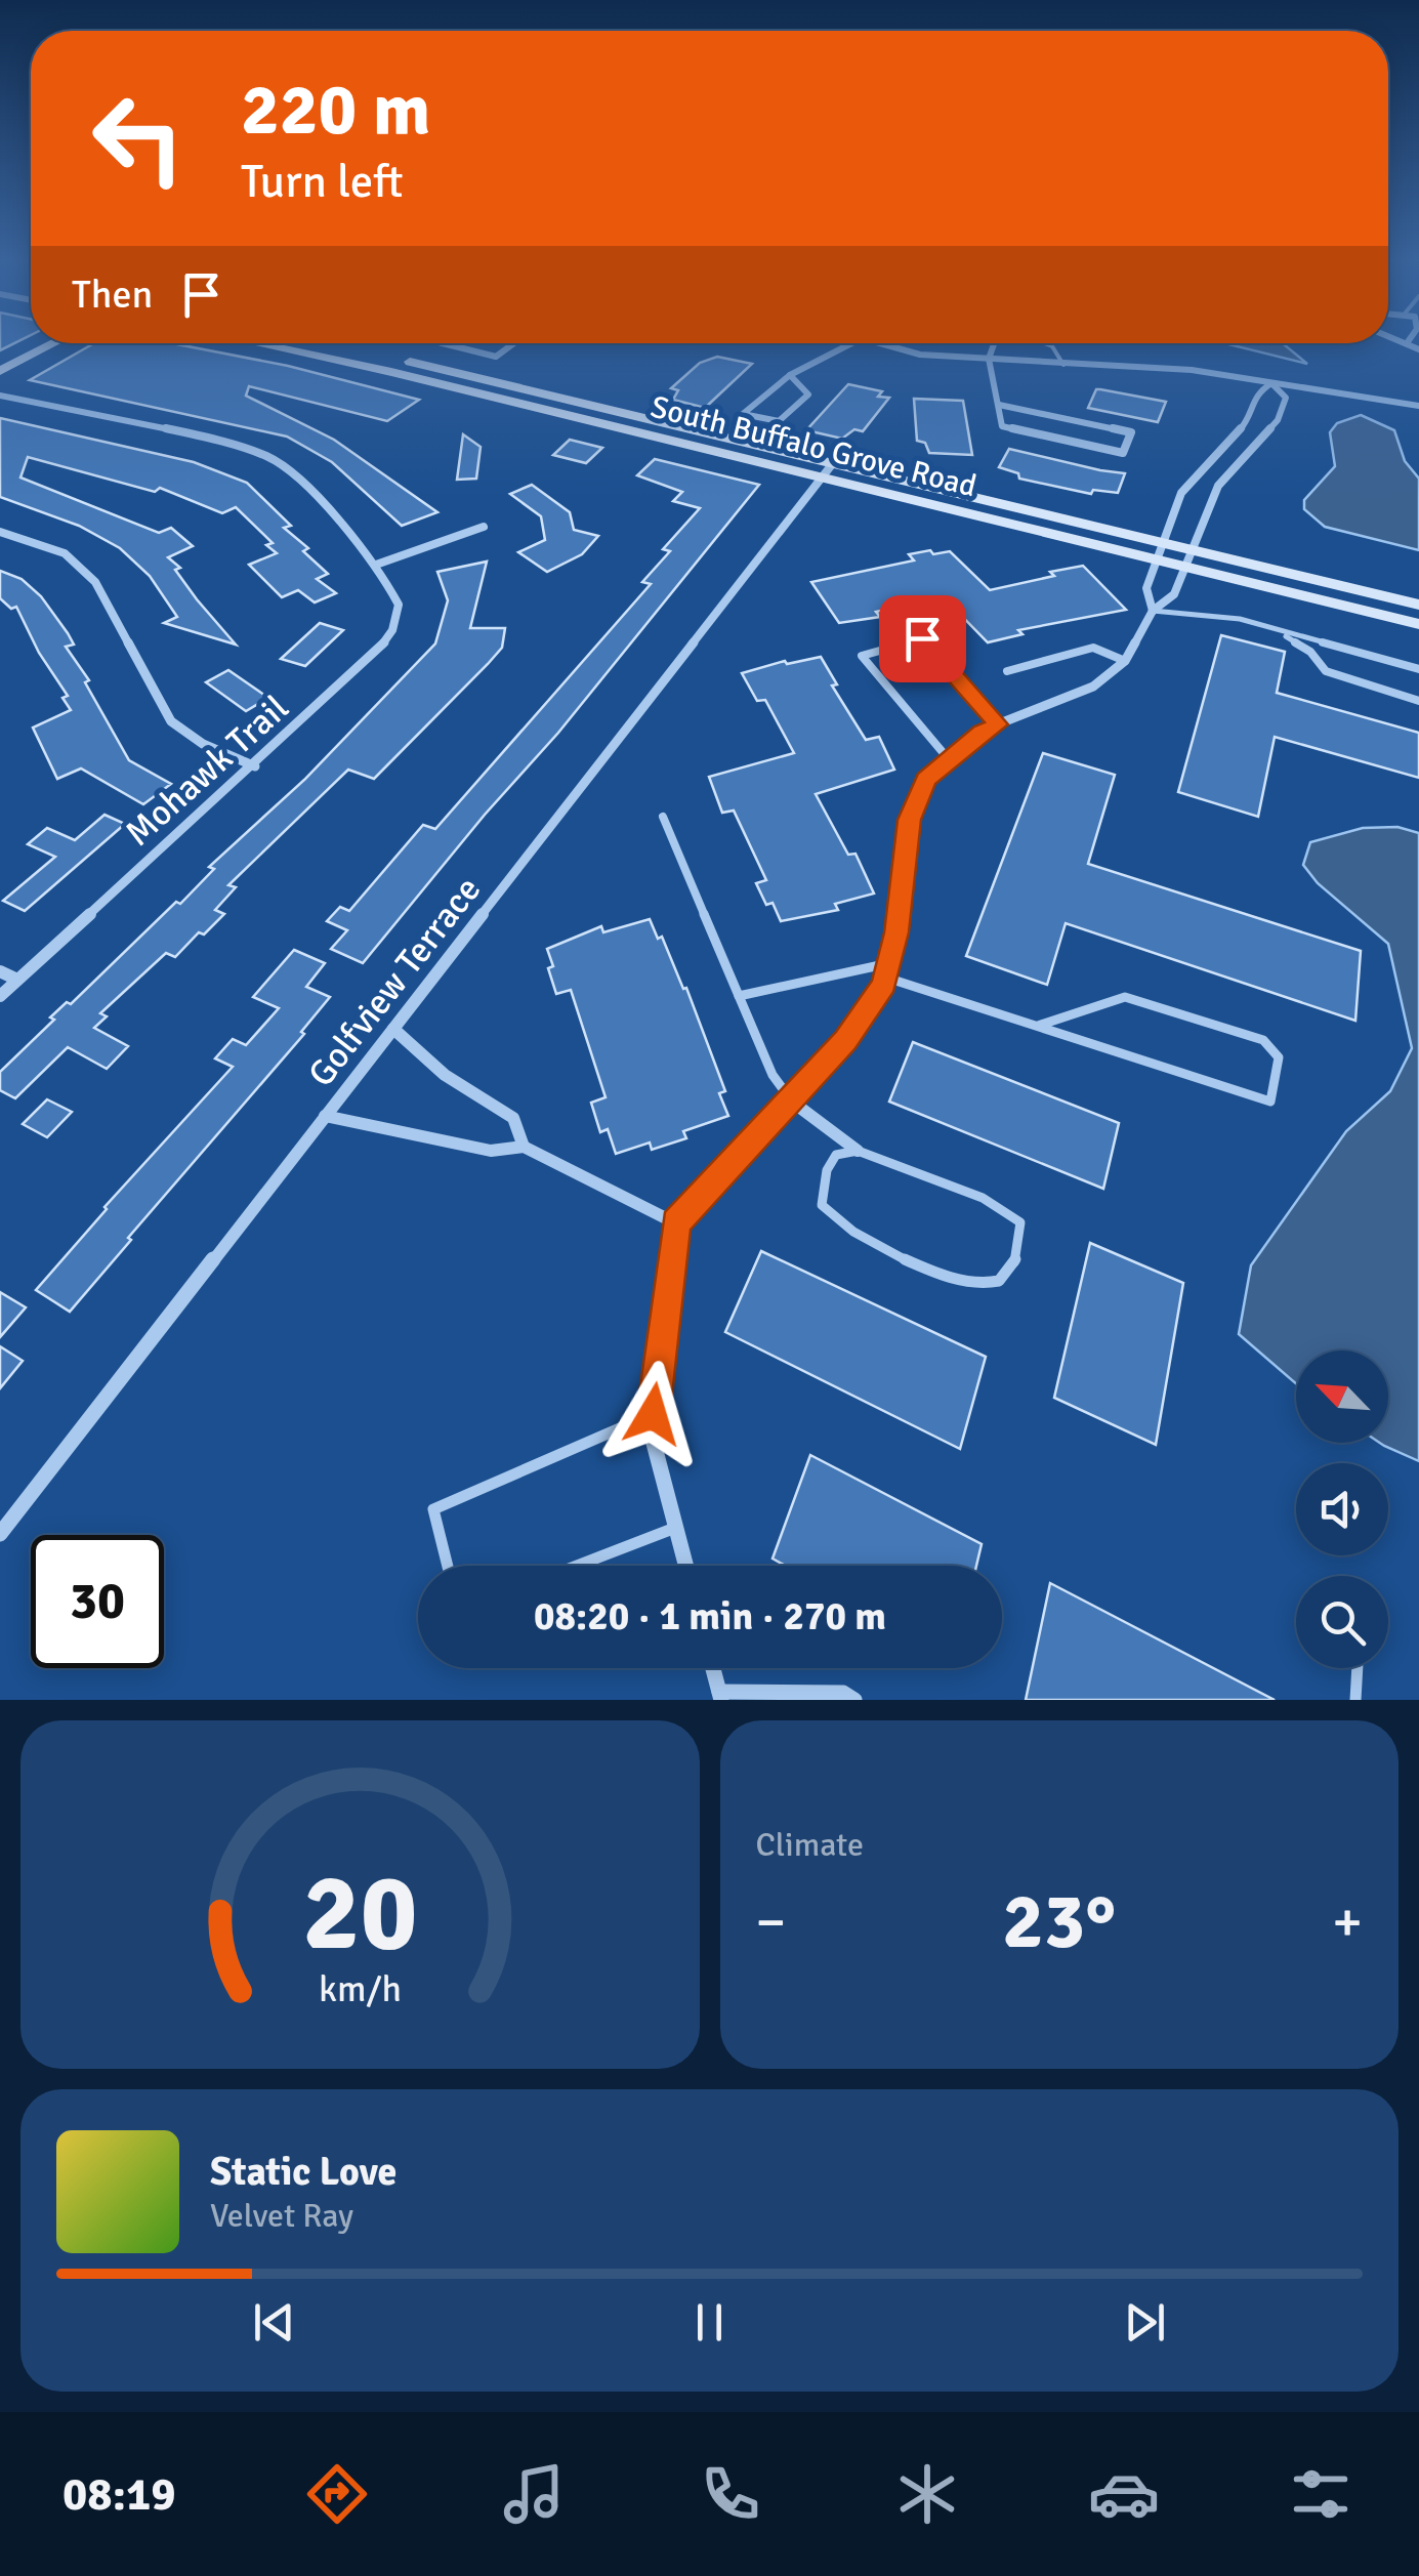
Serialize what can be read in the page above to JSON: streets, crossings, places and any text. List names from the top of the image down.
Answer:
{
  "streets": {
    "main road": ["South Buffalo Grove Road"],
    "street": ["Mohawk Trail", "Golfview Terrace"]
  },
  "crossings": [
    ["South Buffalo Grove Road", "Golfview Terrace"]
  ],
  "north": "top left",
  "page": {
    "turn": ["220 m", "Turn left"],
    "then": "Then",
    "limit": "30",
    "trip": "08:20 · 1 min · 270 m",
    "tile": "Climate",
    "heat": ["−", "23°", "+"],
    "song": ["Static Love", "Velvet Ray"],
    "tabs": "08:19",
    "gauge": ["20", "km/h"]
  }
}
